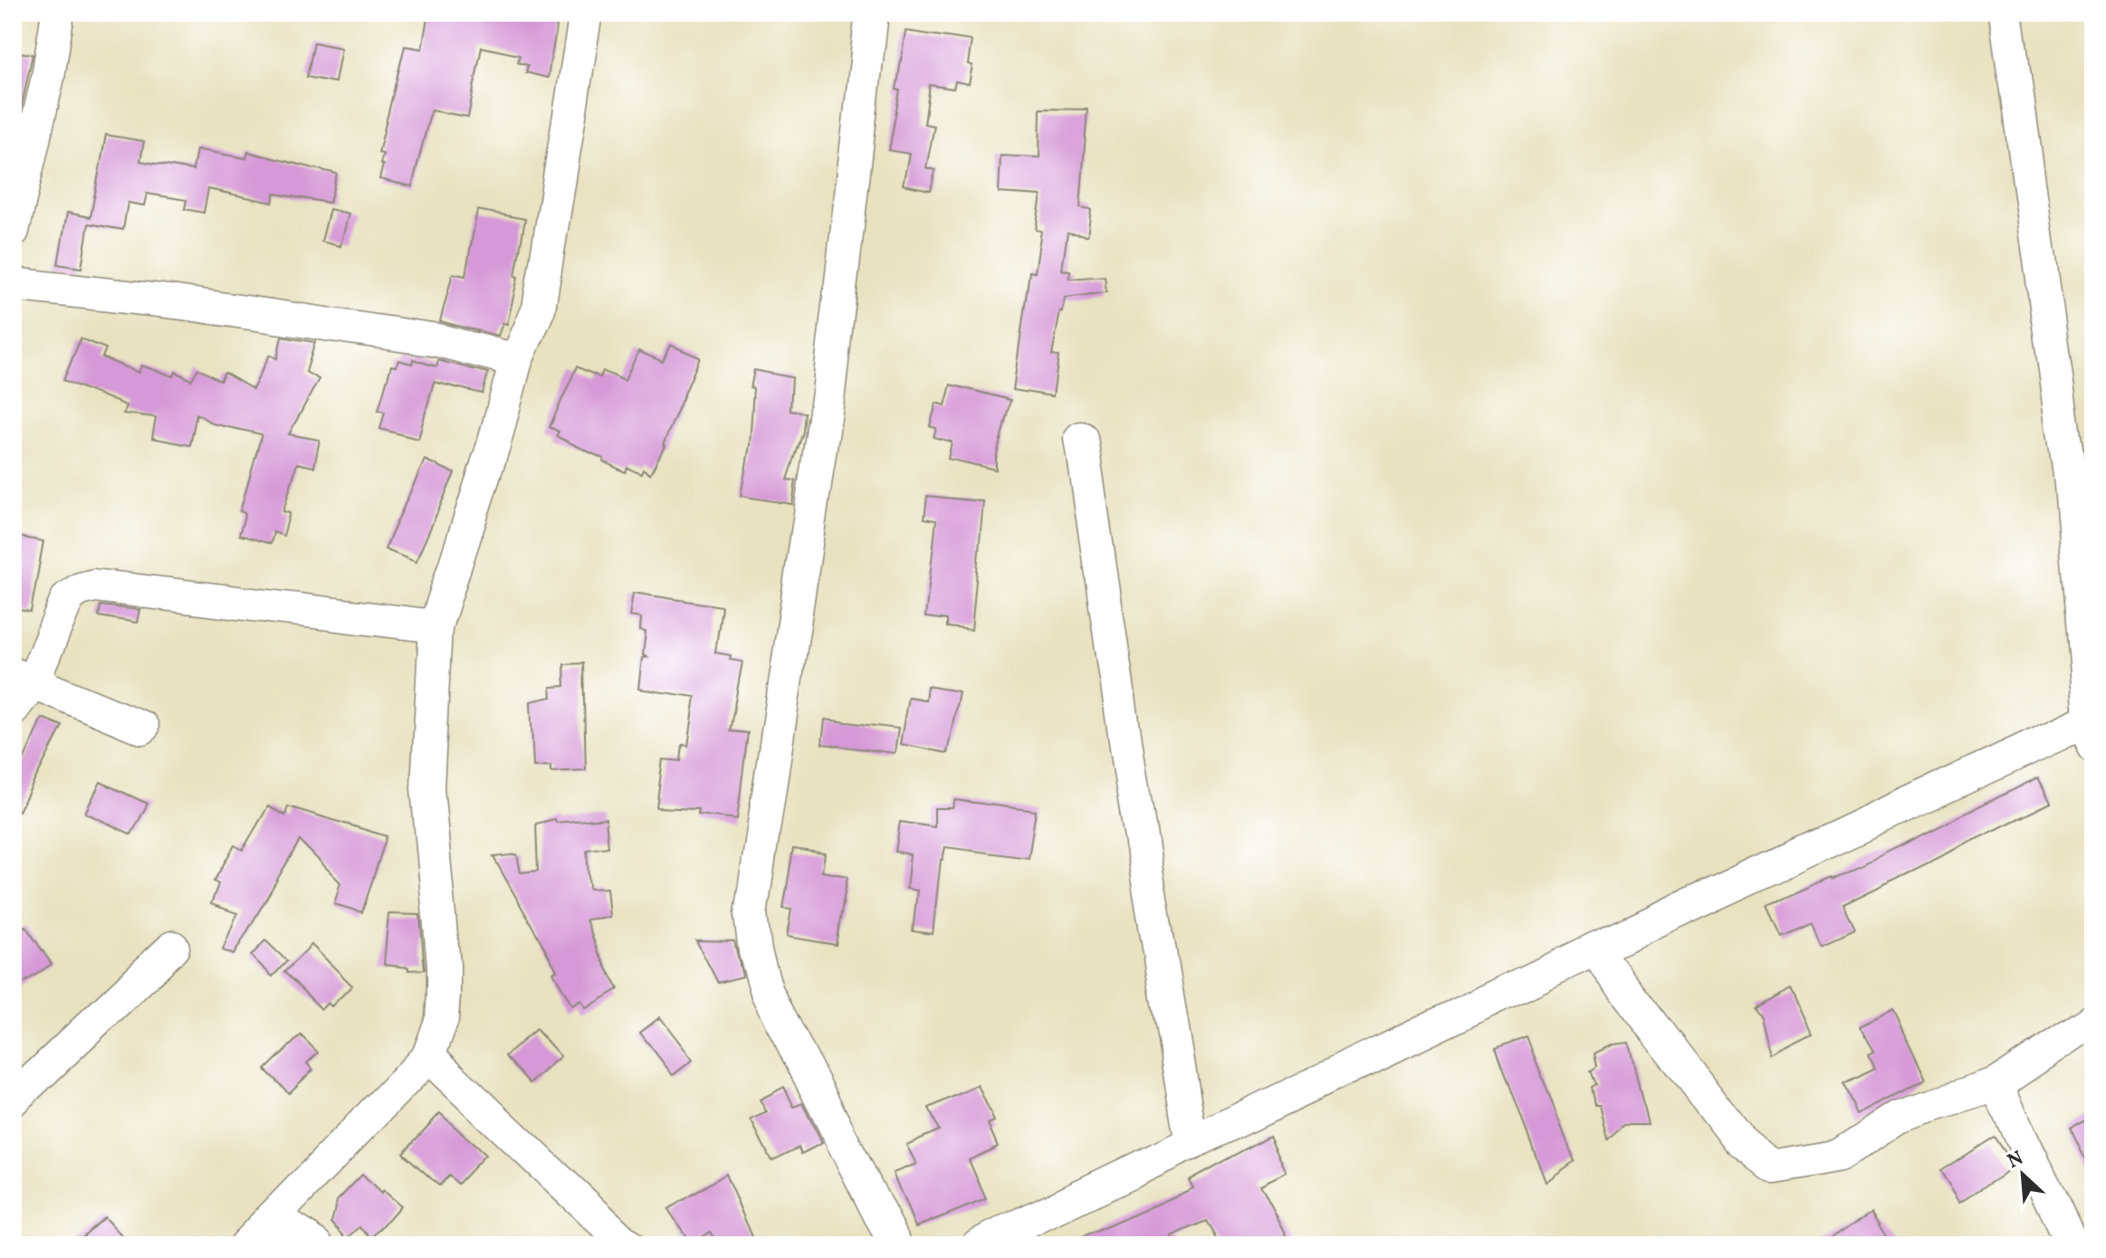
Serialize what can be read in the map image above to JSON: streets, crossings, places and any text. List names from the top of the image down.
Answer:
{
  "north": "top left"
}
